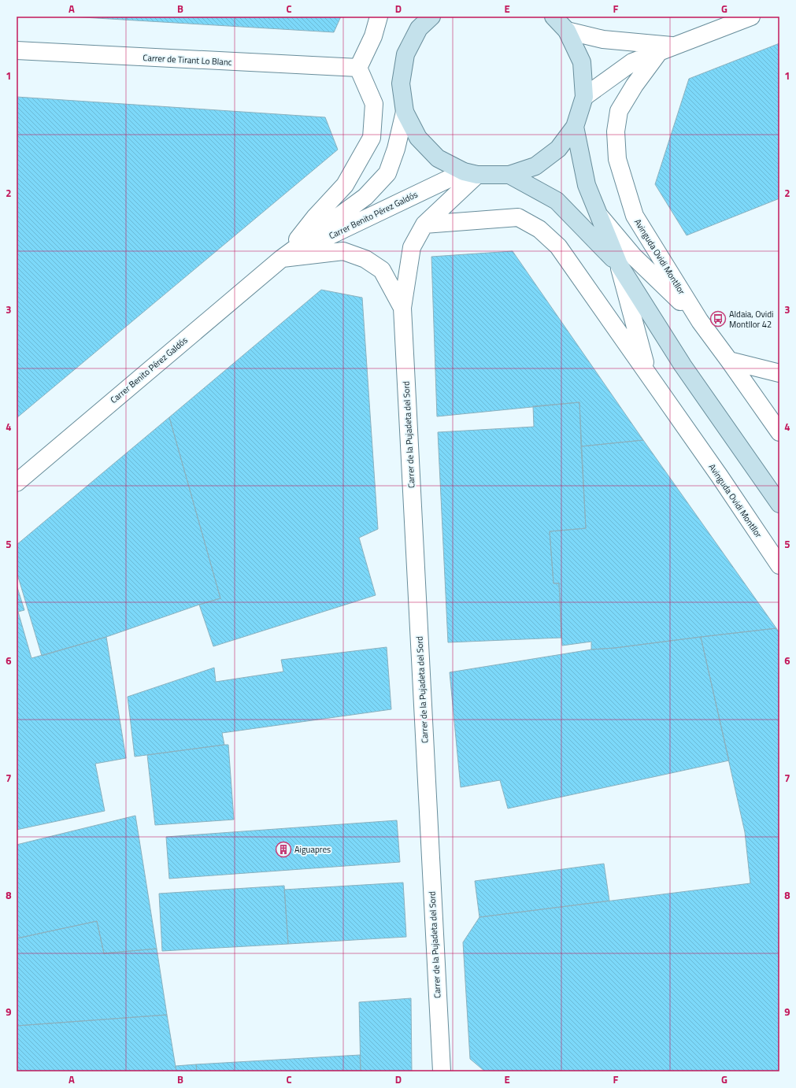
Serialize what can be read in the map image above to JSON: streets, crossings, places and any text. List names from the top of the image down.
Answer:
{
  "streets": {
    "street": [
      "Carrer de Tirant Lo Blanc",
      "Carrer Benito Pérez Galdós",
      "Avinguda Ovidi Montllor",
      "Carrer de la Pujadeta del Sord"
    ]
  },
  "crossings": [
    ["Carrer de Tirant Lo Blanc", "Carrer Benito Pérez Galdós"],
    ["Carrer Benito Pérez Galdós", "Carrer de la Pujadeta del Sord"],
    ["Avinguda Ovidi Montllor", "Carrer de la Pujadeta del Sord"]
  ],
  "places": {
    "bus stop": ["Aldaia, Ovidi Montllor 42"],
    "building": ["Aiguapres"]
  },
  "grid": {
    "columns": [
      "A",
      "B",
      "C",
      "D",
      "E",
      "F",
      "G"
    ],
    "rows": [
      "1",
      "2",
      "3",
      "4",
      "5",
      "6",
      "7",
      "8",
      "9"
    ]
  }
}
